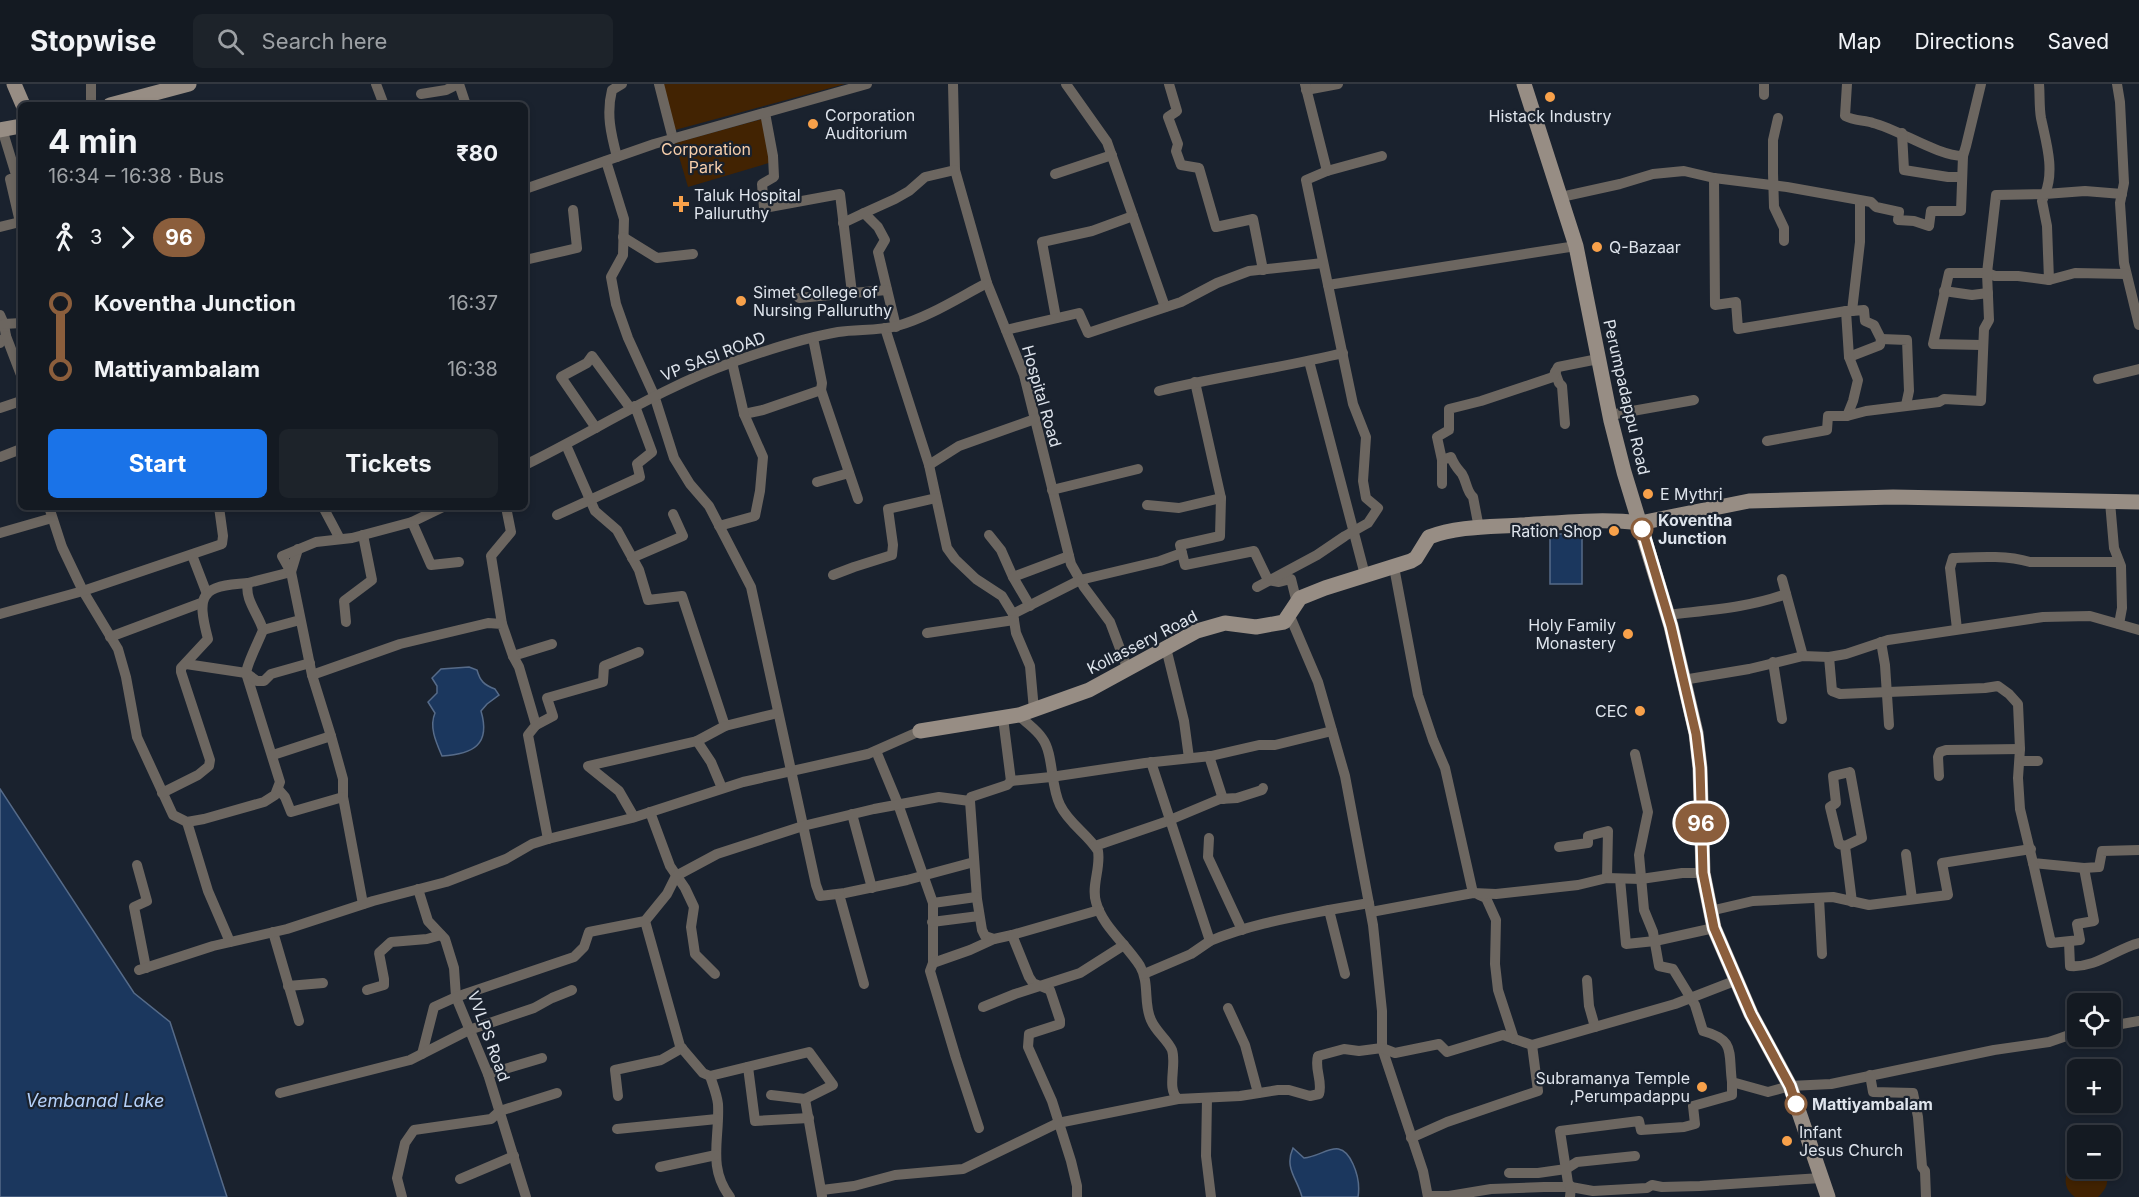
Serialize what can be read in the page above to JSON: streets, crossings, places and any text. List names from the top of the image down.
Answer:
{
  "streets": {
    "street": [
      "VP SASI ROAD",
      "Hospital Road",
      "Perumpadappu Road",
      "Kollassery Road",
      "VVLPS Road"
    ]
  },
  "crossings": [
    ["VP SASI ROAD", "Hospital Road"],
    ["Hospital Road", "Kollassery Road"],
    ["Perumpadappu Road", "Kollassery Road"]
  ],
  "water": ["Vembanad Lake"],
  "parks": ["Corporation Park"],
  "places": {
    "other": [
      "Histack Industry",
      "Corporation Auditorium",
      "Q-Bazaar",
      "Simet College of Nursing Palluruthy",
      "E Mythri",
      "Koventha Junction",
      "Ration Shop",
      "Holy Family Monastery",
      "CEC",
      "Subramanya Temple ,Perumpadappu",
      "Mattiyambalam",
      "Infant Jesus Church"
    ],
    "health": ["Taluk Hospital Palluruthy"]
  },
  "lines": ["bus line 96"],
  "page": {
    "header": "Stopwise",
    "search": "Search here",
    "nav": ["Map", "Directions", "Saved"],
    "on_map": "96",
    "heading": ["4 min", "16:34 – 16:38 · Bus", "₹80"],
    "legs": ["3", "96"],
    "list": [
      {
        "name": "Koventha Junction",
        "value": "16:37"
      },
      {
        "name": "Mattiyambalam",
        "value": "16:38"
      }
    ],
    "buttons": ["Start", "Tickets"],
    "map_buttons": ["+", "−"]
  }
}
